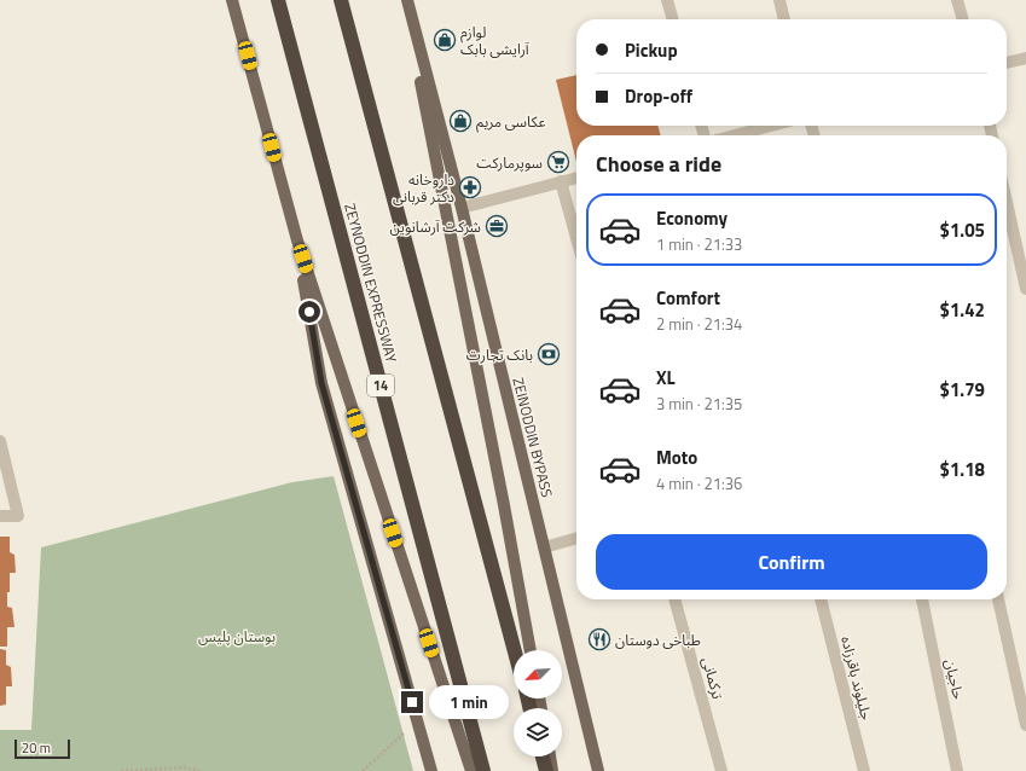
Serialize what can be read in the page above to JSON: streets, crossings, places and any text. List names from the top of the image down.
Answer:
{
  "streets": {
    "highway": ["ZEYNODDIN EXPRESSWAY", "14"],
    "main road": ["ZEINODDIN BYPASS"],
    "street": ["ترکمانی", "جلیلوند باقرزاده", "حاجیان"]
  },
  "parks": ["بوستان پلیس"],
  "places": {
    "shop": ["لوازم آرایشی بابک", "عکاسی مریم"],
    "supermarket": ["سوپرمارکت"],
    "pharmacy": ["داروخانه دکتر قربانی"],
    "office": ["شرکت آرشانوین"],
    "bank": ["بانک تجارت"],
    "restaurant": ["طباخی دوستان"]
  },
  "scale_bar": "20 m",
  "north": "bottom left",
  "page": {
    "banner": ["Pickup", "Drop-off"],
    "heading": "Choose a ride",
    "list": [
      {
        "name": "Economy",
        "note": "1 min · 21:33",
        "value": "$1.05"
      },
      {
        "name": "Comfort",
        "note": "2 min · 21:34",
        "value": "$1.42"
      },
      {
        "name": "XL",
        "note": "3 min · 21:35",
        "value": "$1.79"
      },
      {
        "name": "Moto",
        "note": "4 min · 21:36",
        "value": "$1.18"
      }
    ],
    "buttons": "Confirm",
    "bubble": "1 min",
    "scale": "20 m"
  }
}
